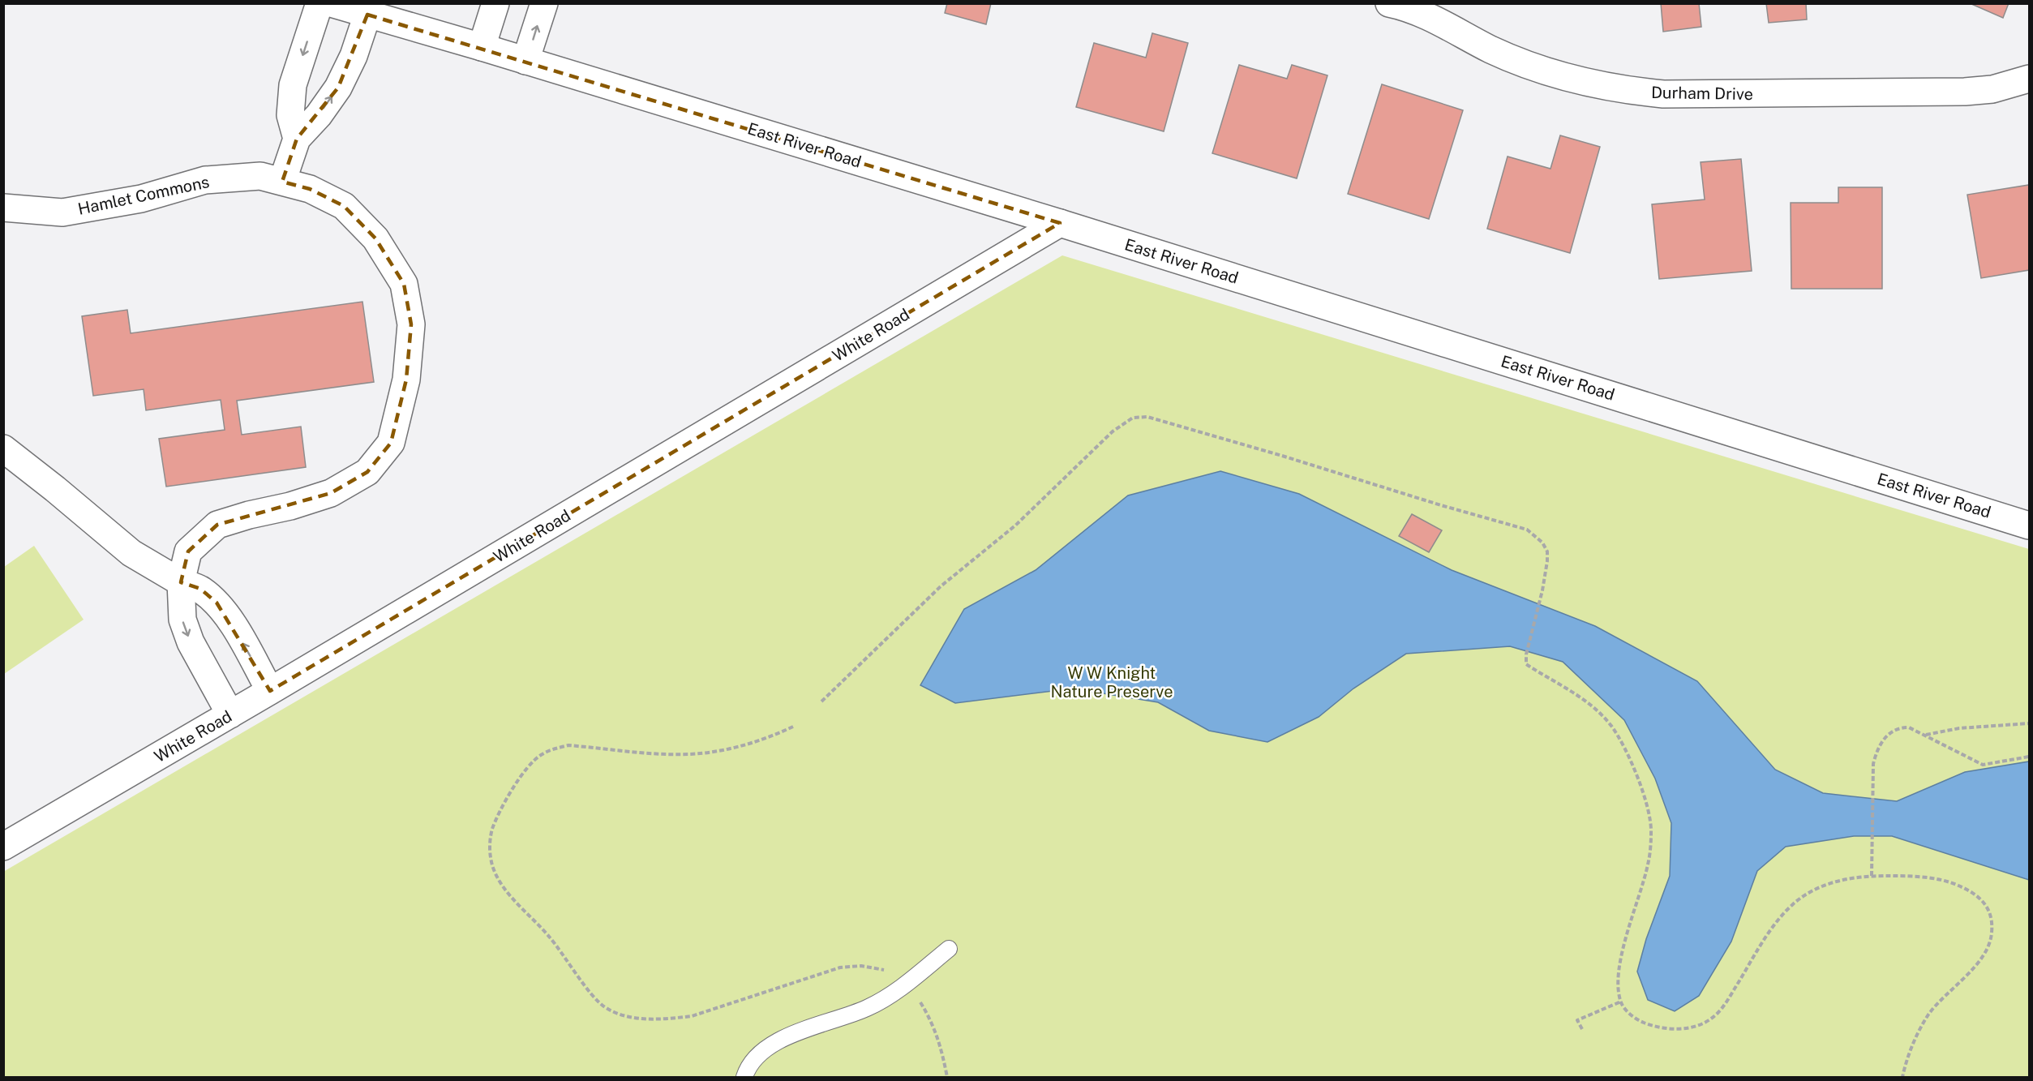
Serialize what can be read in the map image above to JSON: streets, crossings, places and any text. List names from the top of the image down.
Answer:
{
  "streets": {
    "street": [
      "Durham Drive",
      "East River Road",
      "Hamlet Commons",
      "White Road"
    ]
  },
  "crossings": [
    ["East River Road", "White Road"],
    ["Hamlet Commons", "White Road"]
  ],
  "parks": ["W W Knight Nature Preserve"]
}
